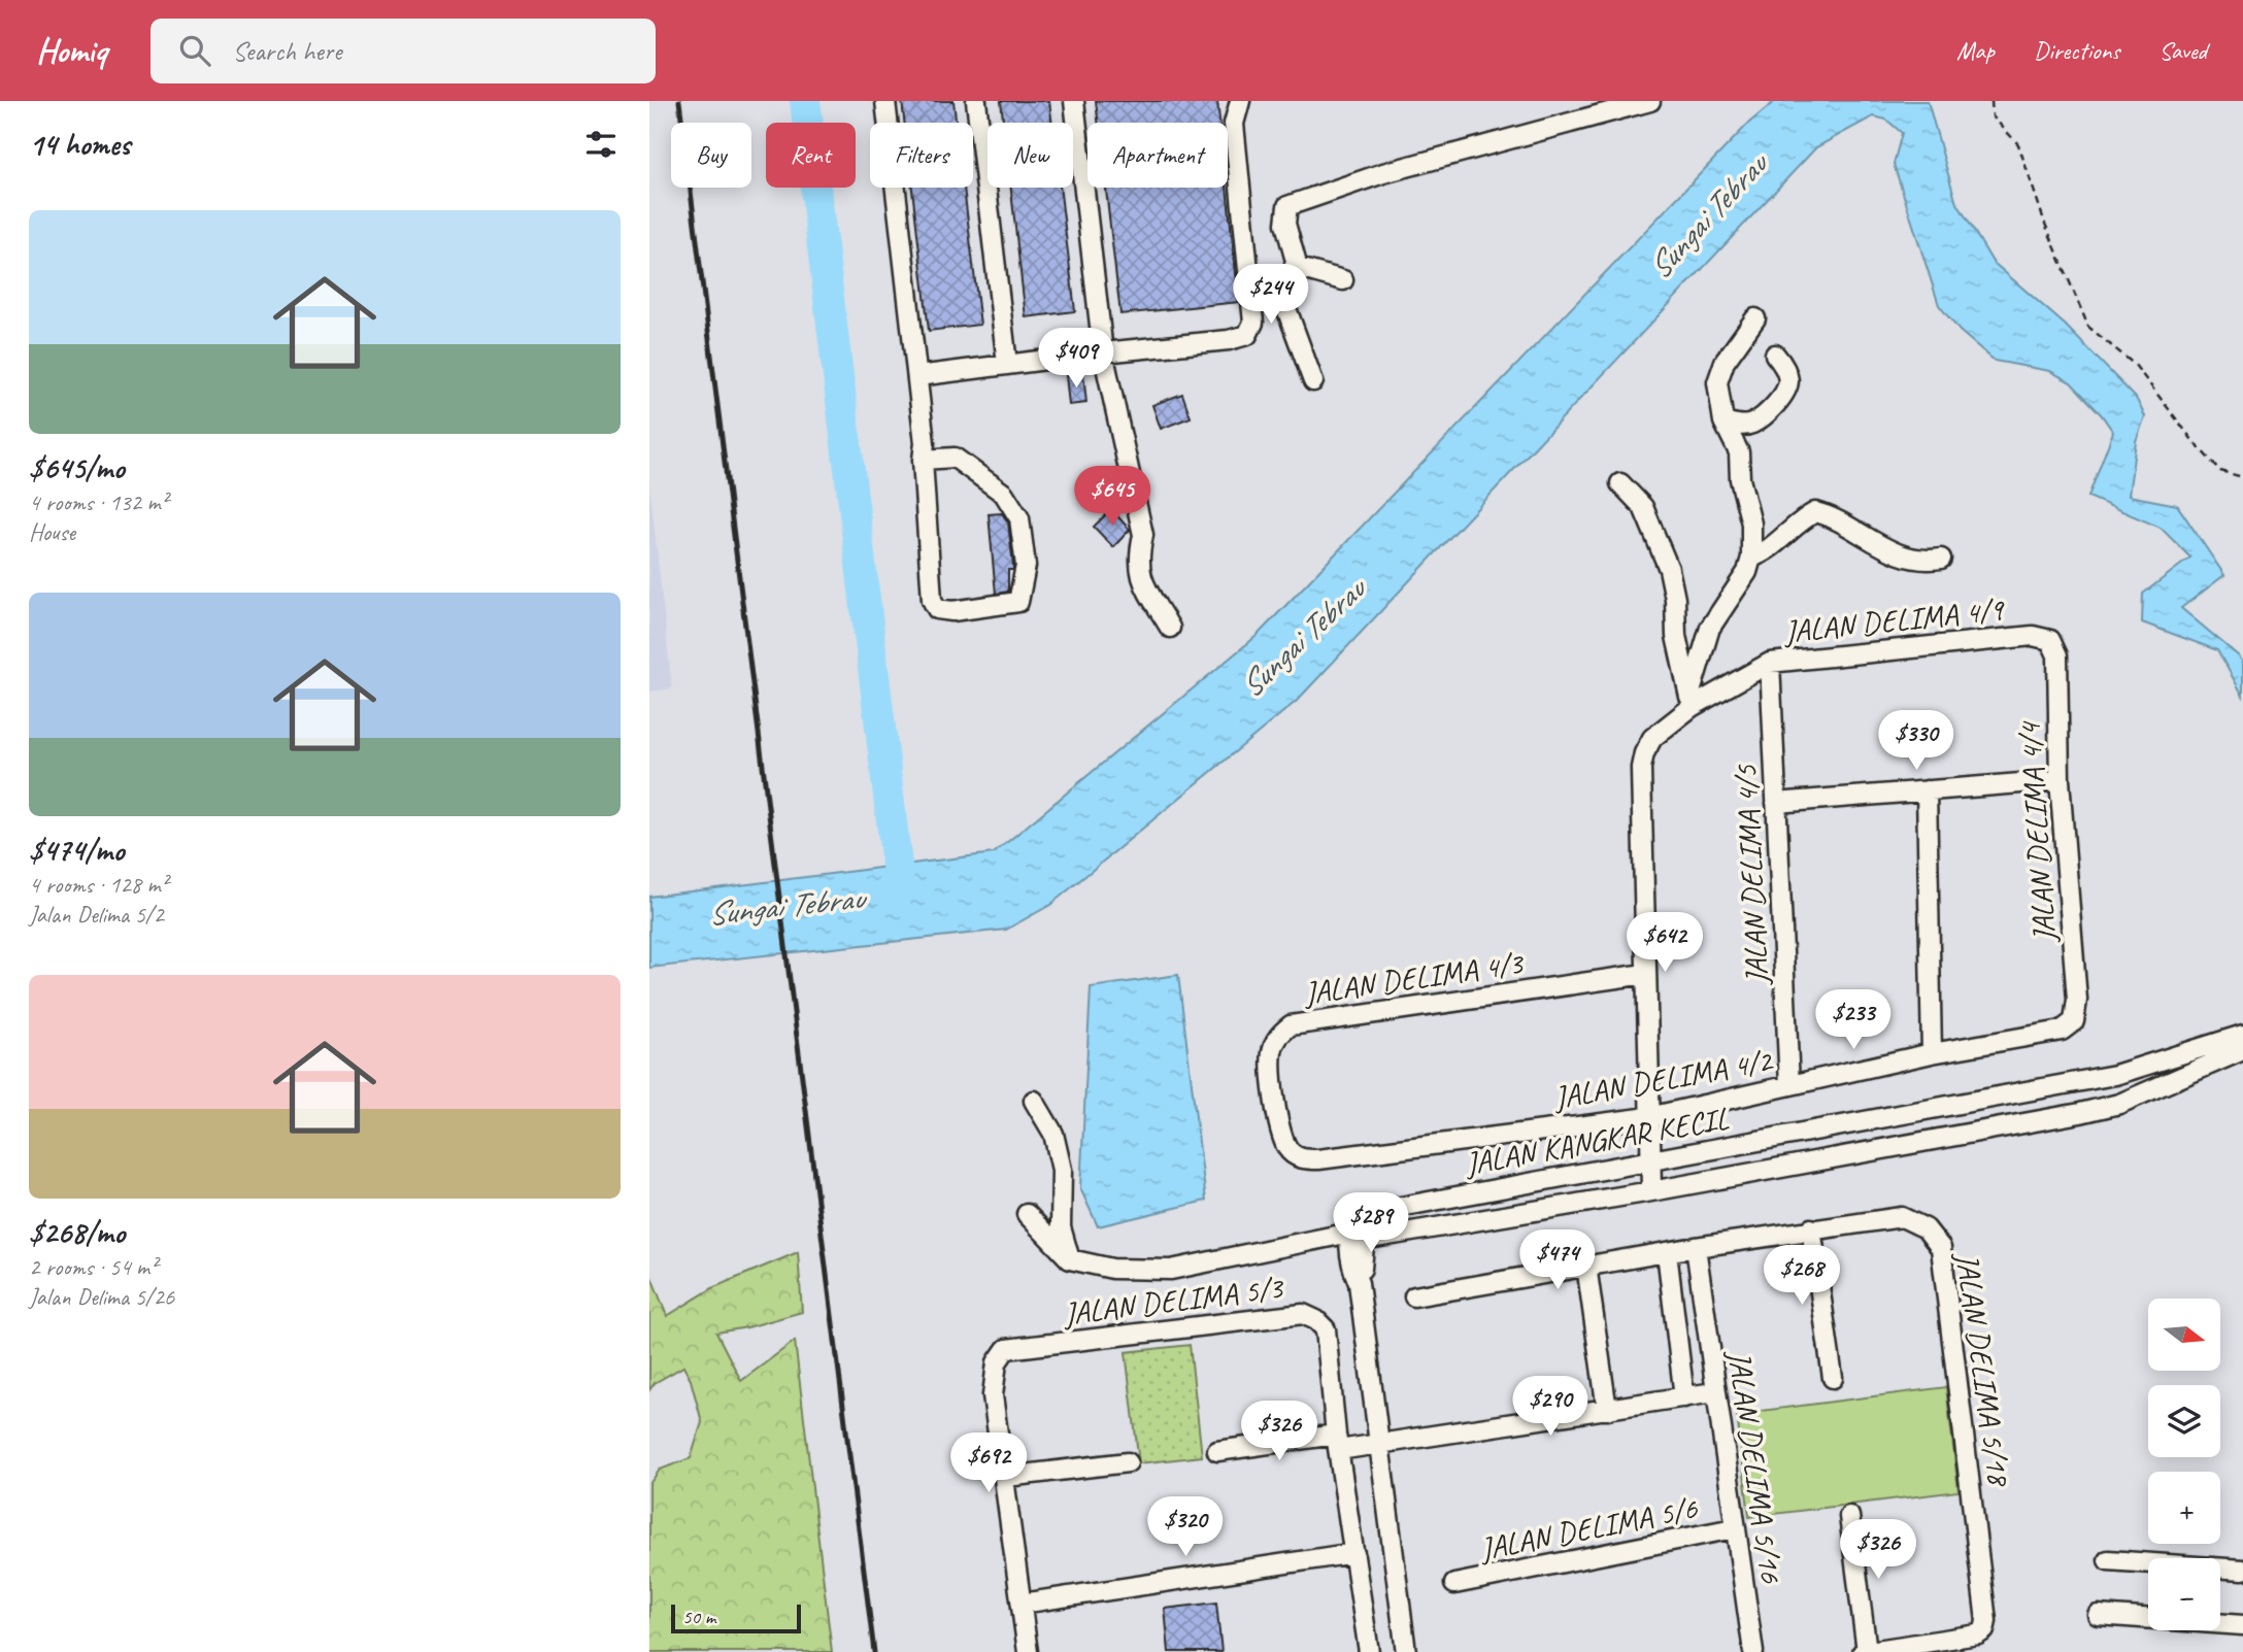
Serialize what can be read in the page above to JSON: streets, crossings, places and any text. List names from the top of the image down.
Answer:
{
  "streets": {
    "street": [
      "JALAN DELIMA 4/9",
      "JALAN DELIMA 4/4",
      "JALAN DELIMA 4/5",
      "JALAN DELIMA 4/3",
      "JALAN DELIMA 4/2",
      "JALAN KANGKAR KECIL",
      "JALAN DELIMA 5/3",
      "JALAN DELIMA 5/18",
      "JALAN DELIMA 5/16",
      "JALAN DELIMA 5/6"
    ]
  },
  "crossings": [
    ["JALAN DELIMA 4/9", "JALAN DELIMA 4/4"],
    ["JALAN DELIMA 4/9", "JALAN DELIMA 4/5"],
    ["JALAN DELIMA 4/9", "JALAN DELIMA 4/3"],
    ["JALAN DELIMA 4/4", "JALAN DELIMA 4/2"],
    ["JALAN DELIMA 4/5", "JALAN DELIMA 4/2"],
    ["JALAN DELIMA 4/3", "JALAN DELIMA 4/2"],
    ["JALAN DELIMA 5/18", "JALAN DELIMA 5/16"],
    ["JALAN DELIMA 5/16", "JALAN DELIMA 5/6"]
  ],
  "water": ["Sungai Tebrau"],
  "scale_bar": "50 m",
  "north": "right",
  "page": {
    "header": "Homiq",
    "search": "Search here",
    "nav": ["Map", "Directions", "Saved"],
    "heading": "14 homes",
    "chip": [
      "Buy",
      "Rent",
      "Filters",
      "New",
      "Apartment"
    ],
    "list": [
      {
        "name": "$645/mo",
        "note": "4 rooms · 132 m² · House"
      },
      {
        "name": "$474/mo",
        "note": "4 rooms · 128 m² · Jalan Delima 5/2"
      },
      {
        "name": "$268/mo",
        "note": "2 rooms · 54 m² · Jalan Delima 5/26"
      }
    ],
    "price": [
      "$244",
      "$409",
      "$645",
      "$330",
      "$642",
      "$233",
      "$289",
      "$474",
      "$268",
      "$290",
      "$326",
      "$692",
      "$320",
      "$326"
    ],
    "map_buttons": ["+", "−"],
    "scale": "50 m"
  }
}
